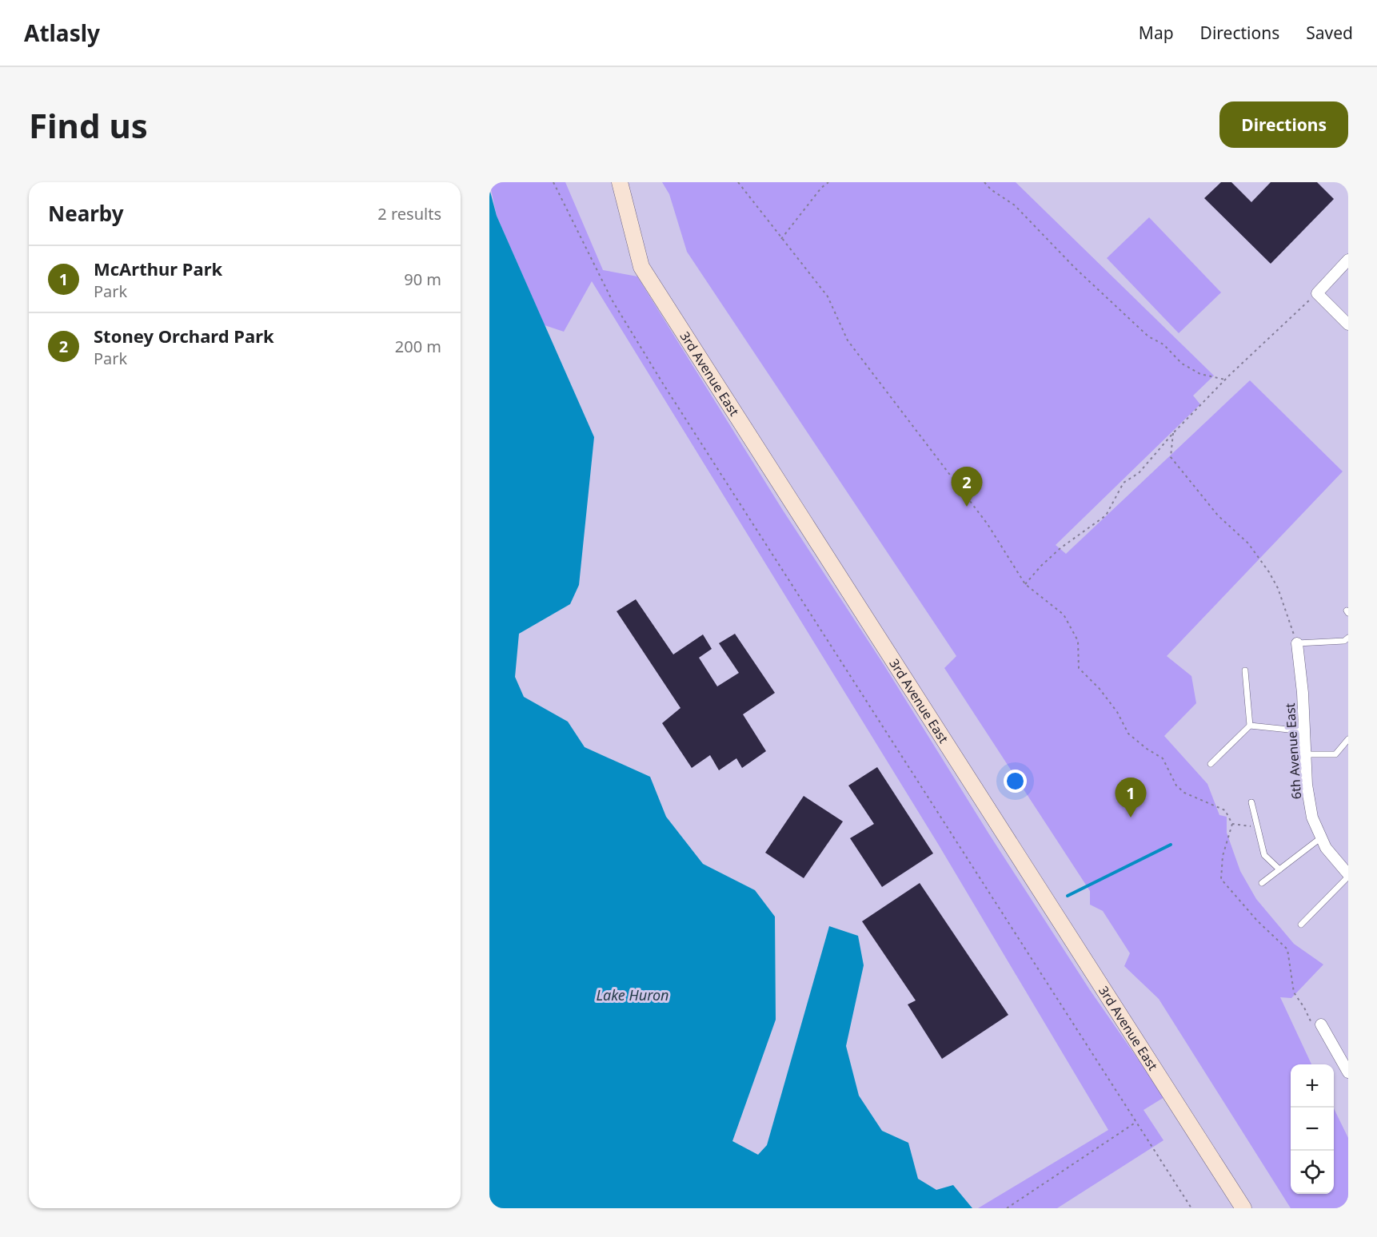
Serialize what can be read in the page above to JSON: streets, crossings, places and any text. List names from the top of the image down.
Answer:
{
  "streets": {
    "main road": ["3rd Avenue East"],
    "street": ["6th Avenue East"]
  },
  "water": ["Lake Huron"],
  "page": {
    "header": "Atlasly",
    "nav": ["Map", "Directions", "Saved"],
    "buttons": "Directions",
    "title": "Find us",
    "heading": ["Nearby", "2 results"],
    "list": [
      {
        "mark": "1",
        "name": "McArthur Park",
        "note": "Park",
        "value": "90 m"
      },
      {
        "mark": "2",
        "name": "Stoney Orchard Park",
        "note": "Park",
        "value": "200 m"
      }
    ],
    "pins": ["2", "1"],
    "map_buttons": ["+", "−"]
  }
}
